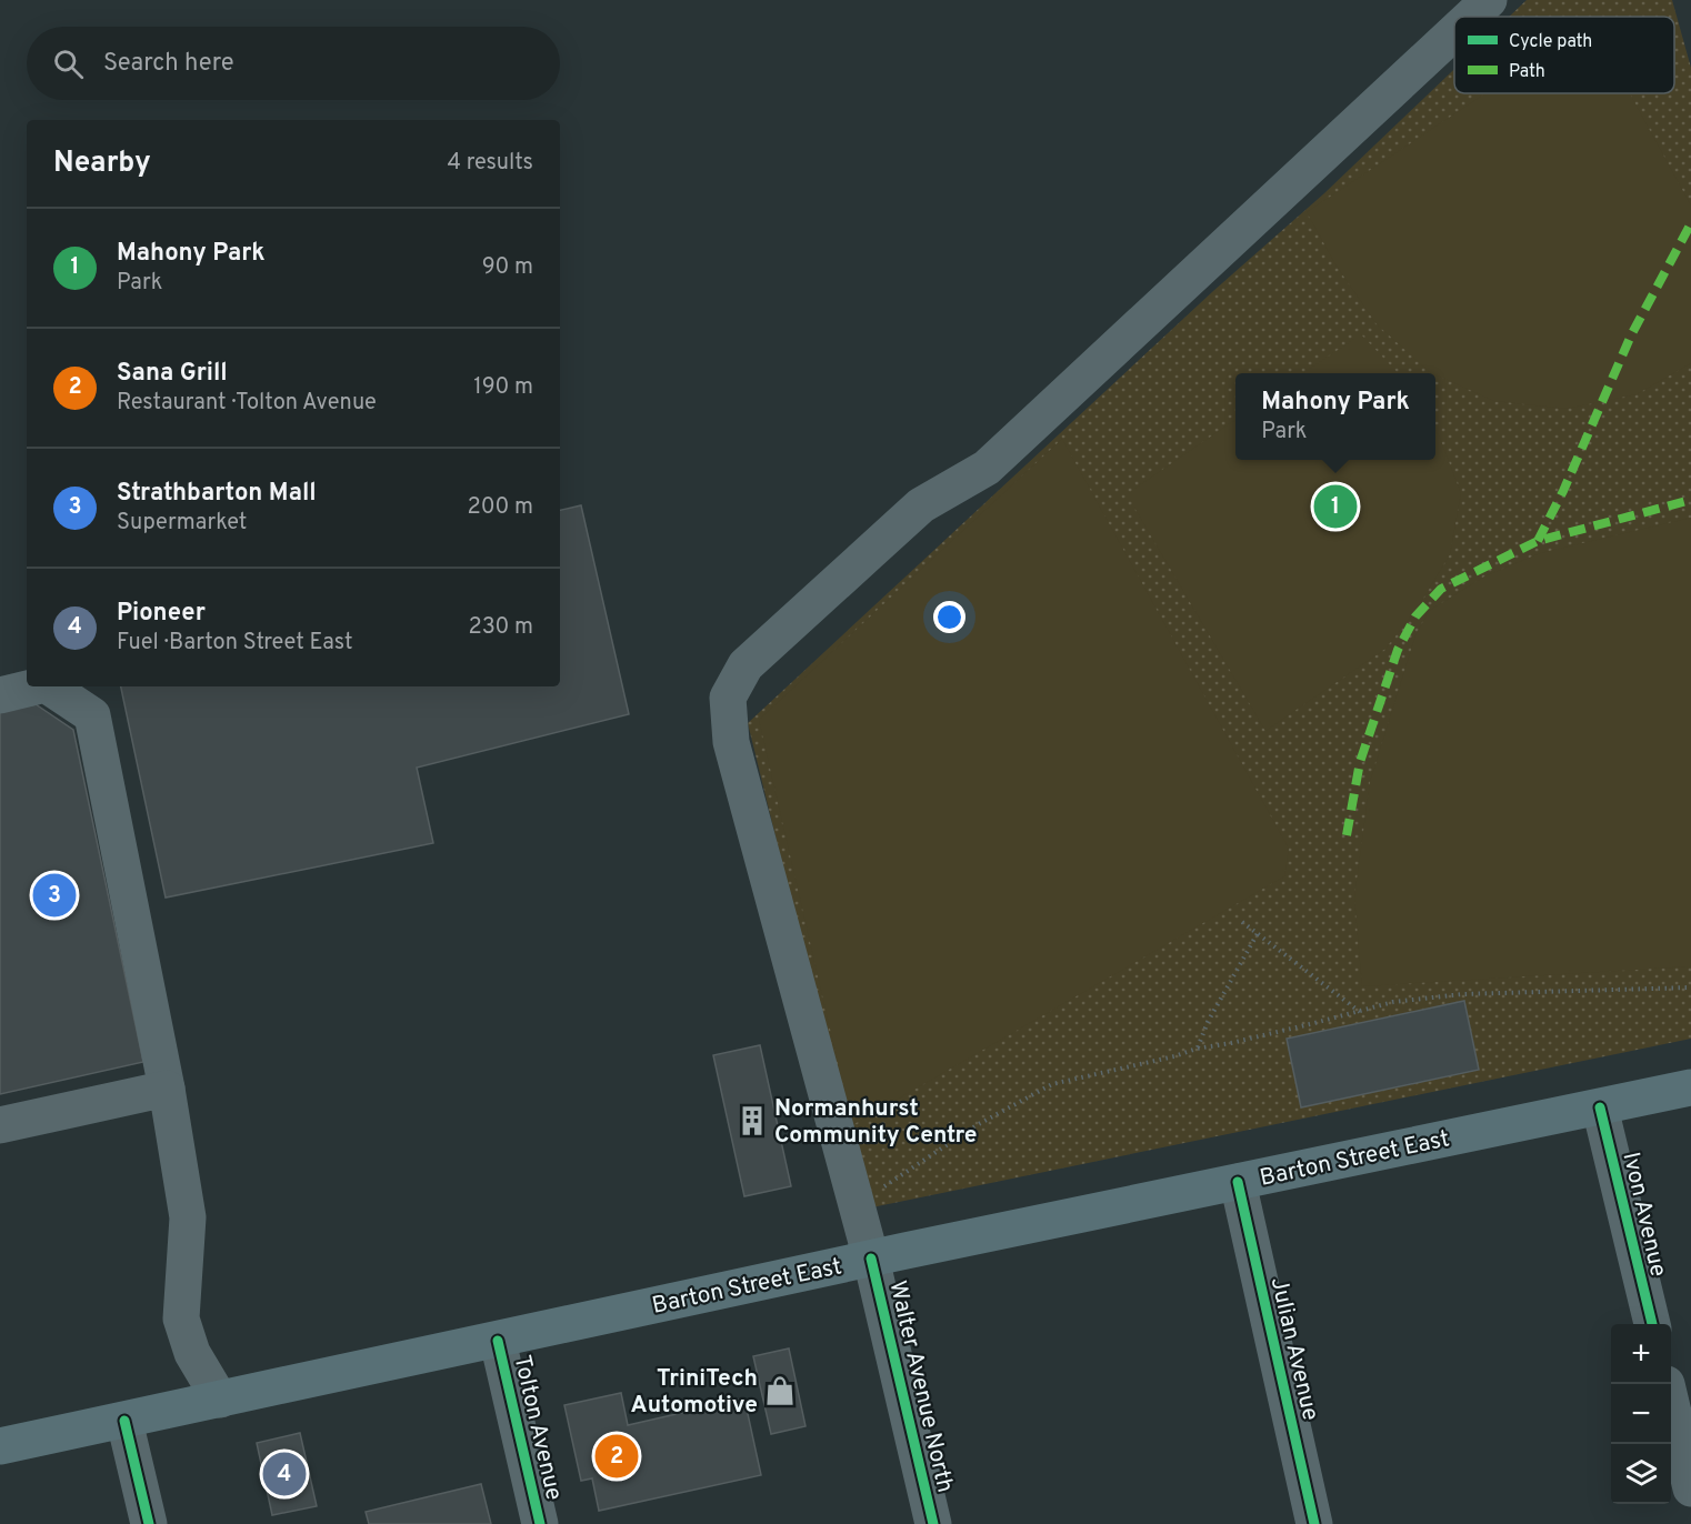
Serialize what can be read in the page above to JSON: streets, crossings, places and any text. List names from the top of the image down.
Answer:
{
  "streets": {
    "main road": ["Barton Street East"],
    "street": [
      "Ivon Avenue",
      "Julian Avenue",
      "Walter Avenue North",
      "Tolton Avenue"
    ]
  },
  "crossings": [
    ["Barton Street East", "Ivon Avenue"],
    ["Barton Street East", "Julian Avenue"],
    ["Barton Street East", "Walter Avenue North"],
    ["Barton Street East", "Tolton Avenue"]
  ],
  "places": {
    "building": ["Normanhurst Community Centre"],
    "shop": ["TriniTech Automotive"]
  },
  "legend": ["Cycle path", "Path"],
  "page": {
    "search": "Search here",
    "heading": ["Nearby", "4 results"],
    "list": [
      {
        "mark": "1",
        "name": "Mahony Park",
        "note": "Park",
        "value": "90 m"
      },
      {
        "mark": "2",
        "name": "Sana Grill",
        "note": "Restaurant · Tolton Avenue",
        "value": "190 m"
      },
      {
        "mark": "3",
        "name": "Strathbarton Mall",
        "note": "Supermarket",
        "value": "200 m"
      },
      {
        "mark": "4",
        "name": "Pioneer",
        "note": "Fuel · Barton Street East",
        "value": "230 m"
      }
    ],
    "popup": ["Mahony Park", "Park"],
    "pins": [
      "1",
      "3",
      "2",
      "4"
    ],
    "map_buttons": ["+", "−"]
  }
}
